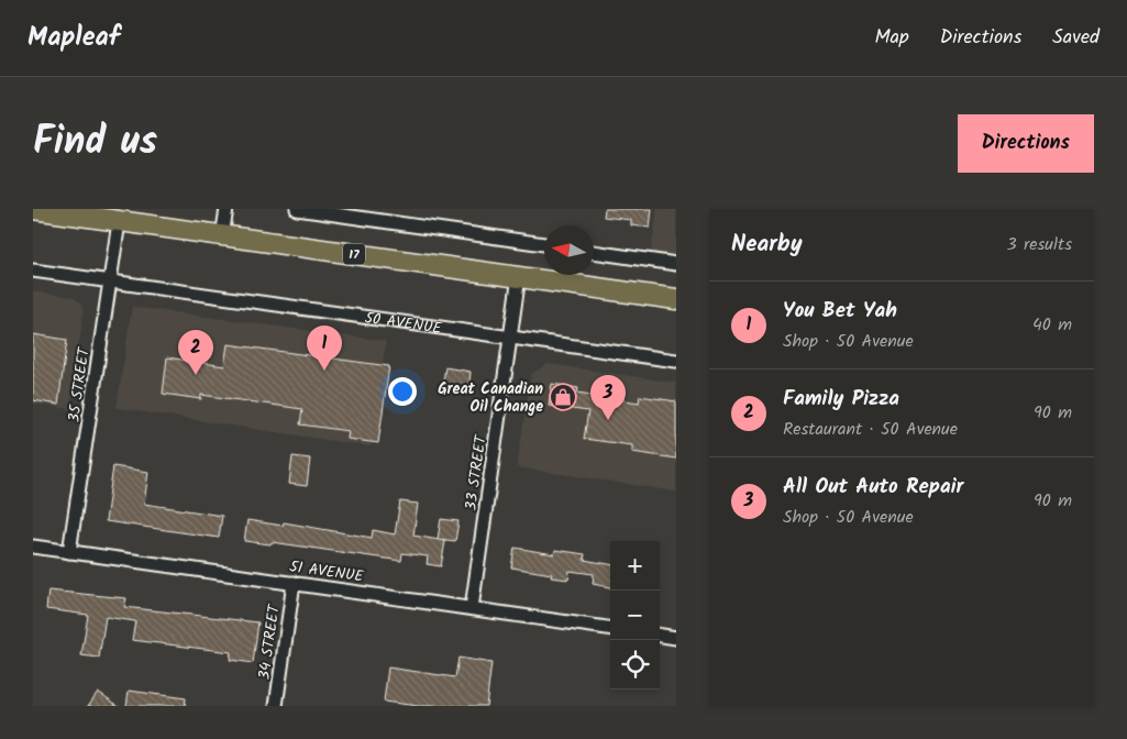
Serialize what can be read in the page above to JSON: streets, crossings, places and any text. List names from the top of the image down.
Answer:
{
  "streets": {
    "main road": ["17"],
    "street": [
      "50 AVENUE",
      "35 STREET",
      "33 STREET",
      "51 AVENUE",
      "34 STREET"
    ]
  },
  "crossings": [
    ["17", "35 STREET"],
    ["17", "33 STREET"],
    ["50 AVENUE", "35 STREET"],
    ["50 AVENUE", "33 STREET"],
    ["35 STREET", "51 AVENUE"],
    ["33 STREET", "51 AVENUE"],
    ["51 AVENUE", "34 STREET"]
  ],
  "places": {
    "shop": ["Great Canadian Oil Change"]
  },
  "north": "left",
  "page": {
    "header": "Mapleaf",
    "nav": ["Map", "Directions", "Saved"],
    "title": "Find us",
    "buttons": "Directions",
    "heading": ["Nearby", "3 results"],
    "list": [
      {
        "mark": "1",
        "name": "You Bet Yah",
        "note": "Shop · 50 Avenue",
        "value": "40 m"
      },
      {
        "mark": "2",
        "name": "Family Pizza",
        "note": "Restaurant · 50 Avenue",
        "value": "90 m"
      },
      {
        "mark": "3",
        "name": "All Out Auto Repair",
        "note": "Shop · 50 Avenue",
        "value": "90 m"
      }
    ],
    "pins": ["1", "2", "3"],
    "map_buttons": ["+", "−"]
  }
}
